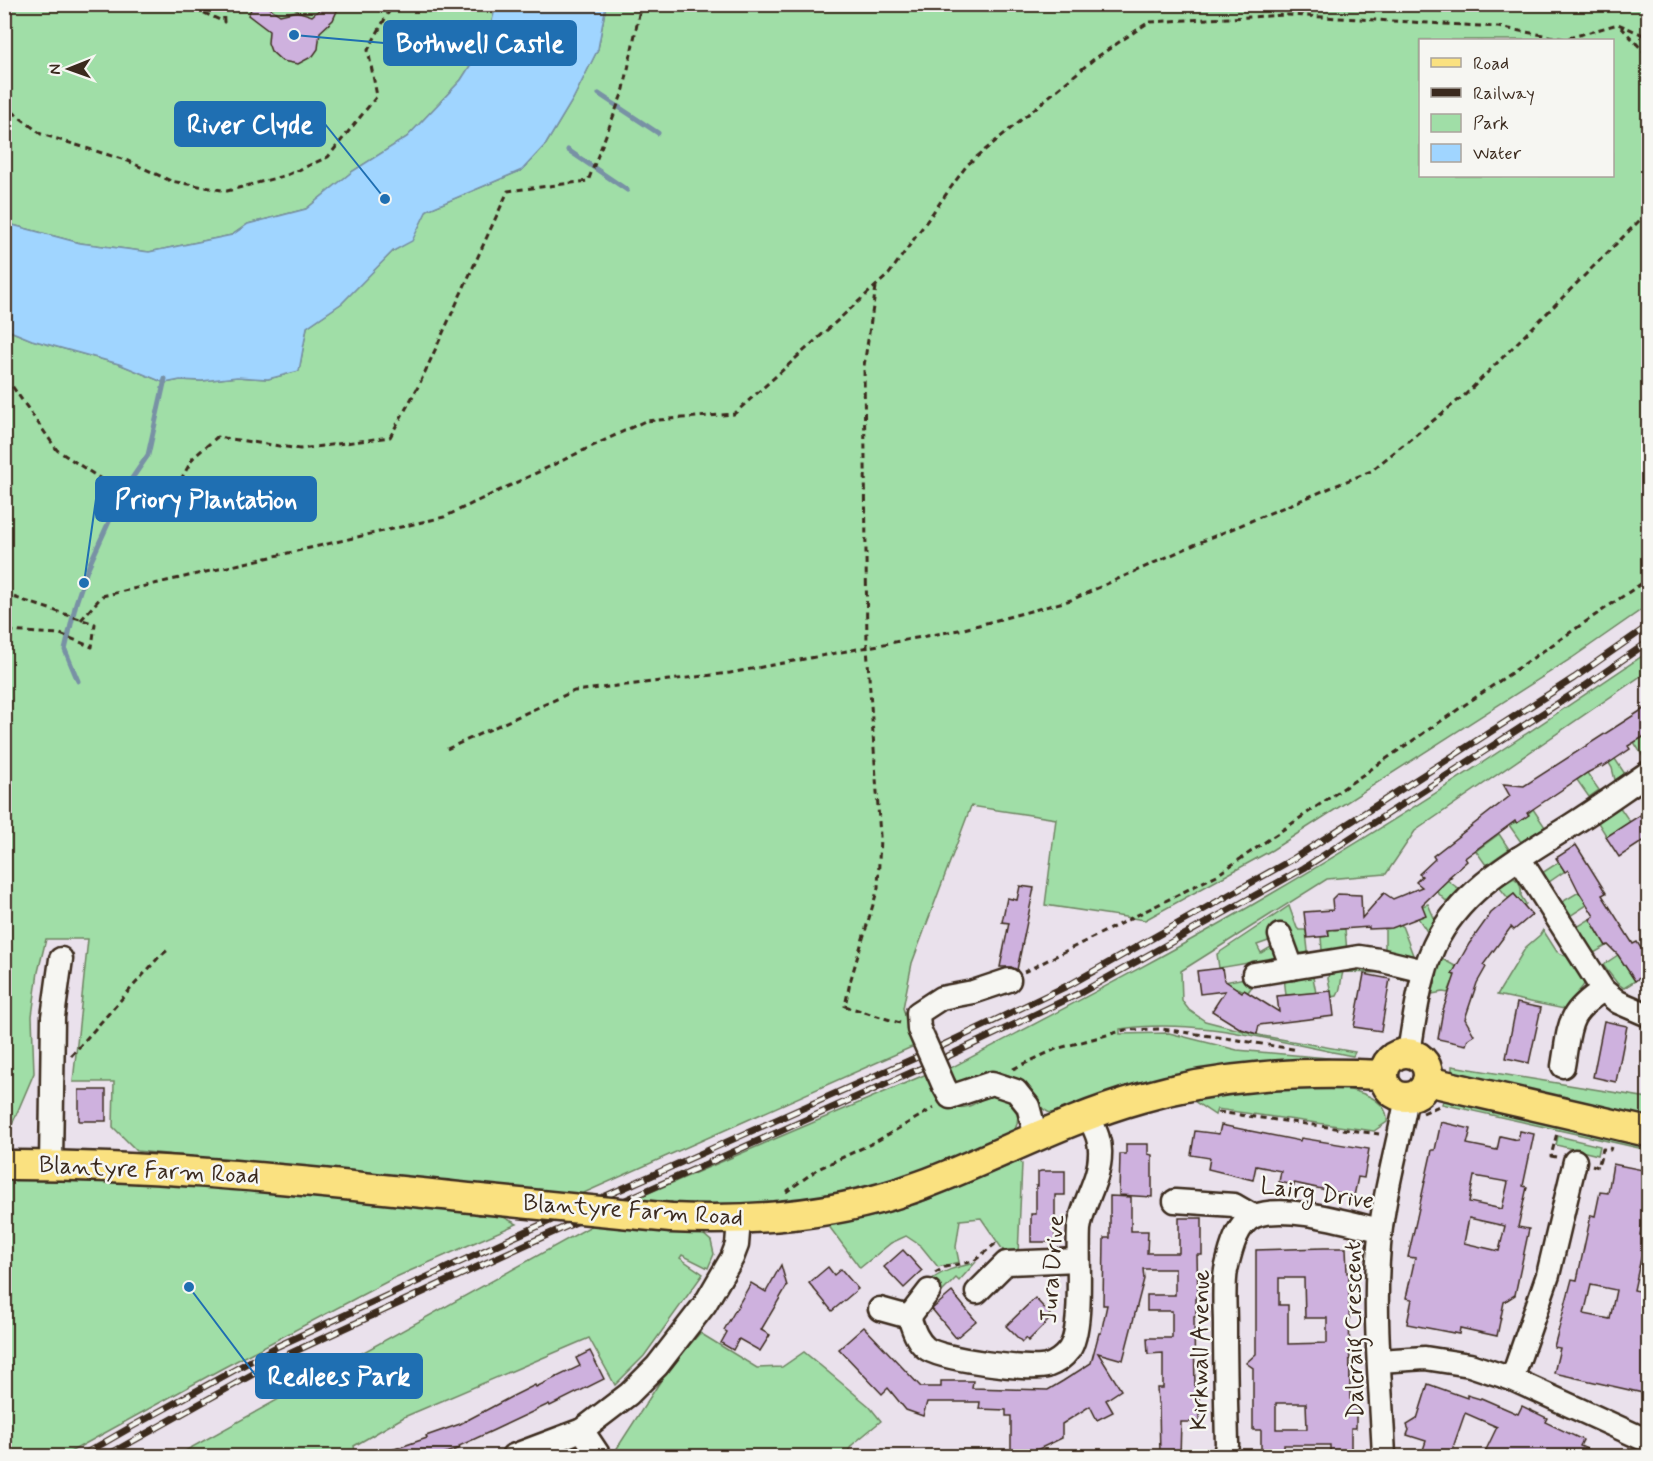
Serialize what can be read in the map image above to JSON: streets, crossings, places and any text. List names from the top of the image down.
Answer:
{
  "streets": {
    "main road": ["Blantyre Farm Road"],
    "street": [
      "Lairg Drive",
      "Jura Drive",
      "Dalcraig Crescent",
      "Kirkwall Avenue"
    ]
  },
  "crossings": [
    ["Blantyre Farm Road", "Jura Drive"],
    ["Blantyre Farm Road", "Dalcraig Crescent"],
    ["Lairg Drive", "Dalcraig Crescent"],
    ["Lairg Drive", "Kirkwall Avenue"]
  ],
  "places": [
    "Bothwell Castle",
    "River Clyde",
    "Priory Plantation",
    "Redlees Park"
  ],
  "legend": [
    "Road",
    "Railway",
    "Park",
    "Water"
  ],
  "north": "left"
}
